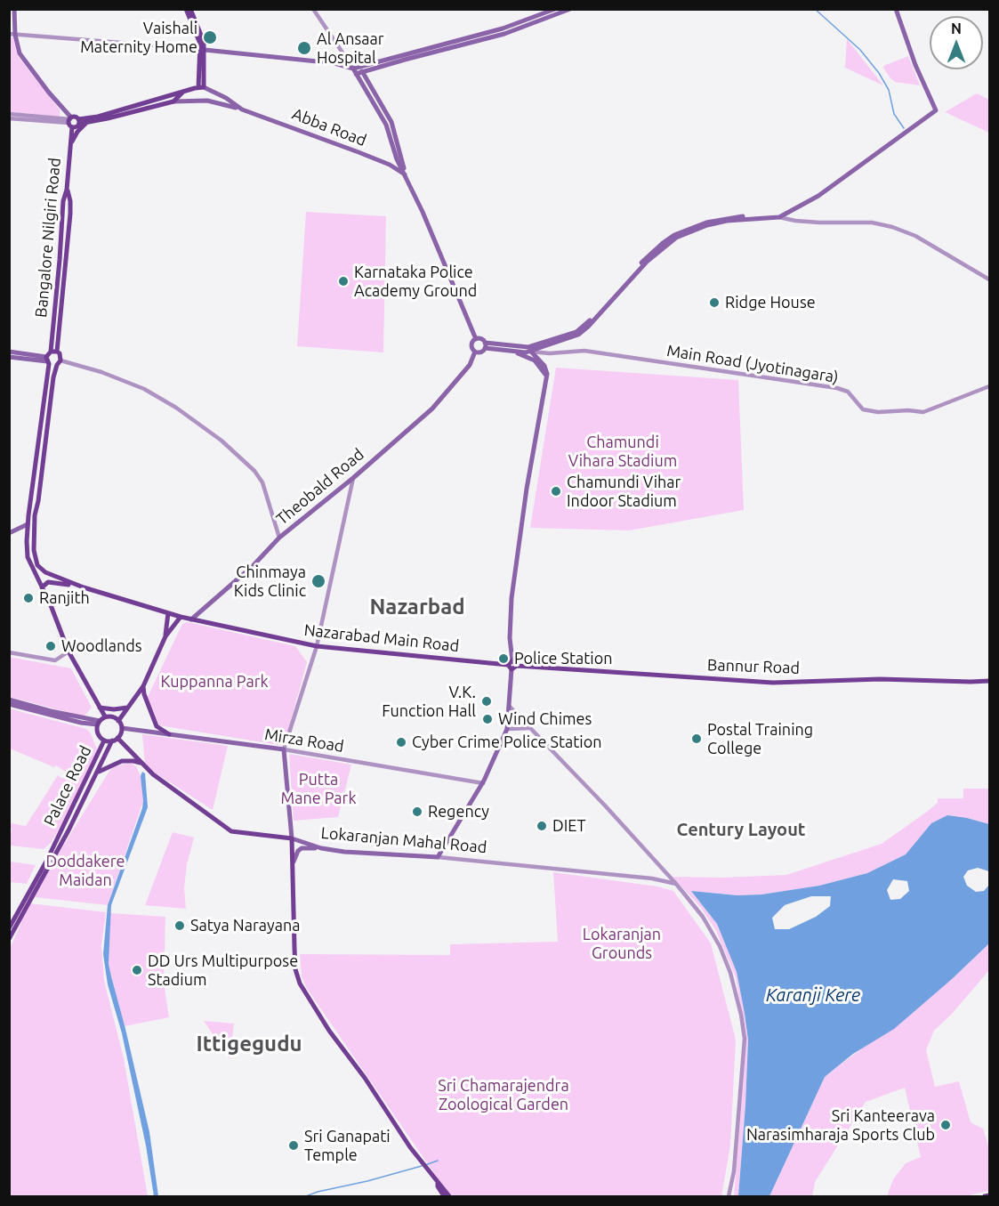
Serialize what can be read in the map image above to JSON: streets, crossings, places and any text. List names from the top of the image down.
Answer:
{
  "streets": {
    "main road": [
      "Abba Road",
      "Bangalore Nilgiri Road",
      "Theobald Road",
      "Nazarabad Main Road",
      "Bannur Road",
      "Mirza Road",
      "Palace Road",
      "Lokaranjan Mahal Road"
    ],
    "street": ["Main Road (Jyotinagara)"]
  },
  "crossings": [
    ["Bangalore Nilgiri Road", "Mirza Road"],
    ["Bangalore Nilgiri Road", "Palace Road"],
    ["Bangalore Nilgiri Road", "Lokaranjan Mahal Road"],
    ["Theobald Road", "Nazarabad Main Road"],
    ["Mirza Road", "Palace Road"],
    ["Mirza Road", "Lokaranjan Mahal Road"],
    ["Palace Road", "Lokaranjan Mahal Road"]
  ],
  "districts": ["Nazarbad", "Century Layout", "Ittigegudu"],
  "water": ["Karanji Kere"],
  "parks": [
    "Chamundi Vihara Stadium",
    "Kuppanna Park",
    "Putta Mane Park",
    "Doddakere Maidan",
    "Lokaranjan Grounds",
    "Sri Chamarajendra Zoological Garden"
  ],
  "places": [
    "Vaishali Maternity Home",
    "Al Ansaar Hospital",
    "Karnataka Police Academy Ground",
    "Ridge House",
    "Chamundi Vihar Indoor Stadium",
    "Chinmaya Kids Clinic",
    "Ranjith",
    "Woodlands",
    "Police Station",
    "V.K. Function Hall",
    "Wind Chimes",
    "Postal Training College",
    "Cyber Crime Police Station",
    "Regency",
    "DIET",
    "Satya Narayana",
    "DD Urs Multipurpose Stadium",
    "Sri Kanteerava Narasimharaja Sports Club",
    "Sri Ganapati Temple"
  ],
  "north": "top"
}
